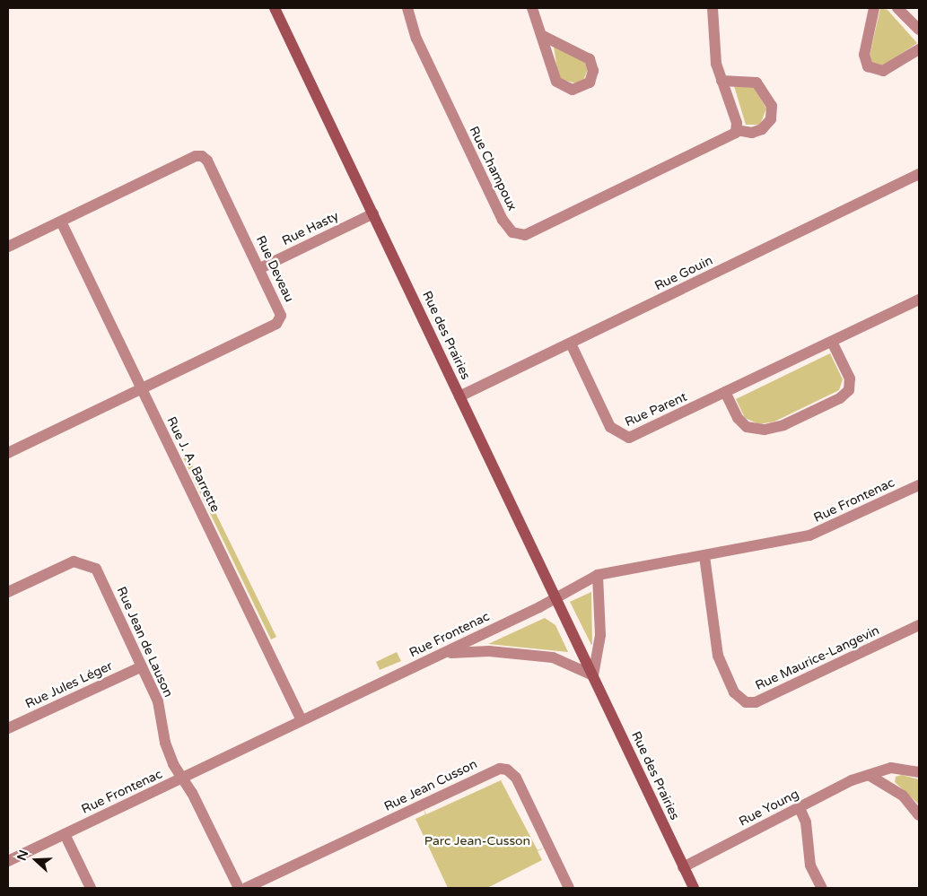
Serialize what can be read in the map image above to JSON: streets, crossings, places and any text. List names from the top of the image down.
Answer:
{
  "streets": {
    "main road": ["Rue des Prairies"],
    "street": [
      "Rue Champoux",
      "Rue Hasty",
      "Rue Deveau",
      "Rue Gouin",
      "Rue Parent",
      "Rue J. A. Barrette",
      "Rue Frontenac",
      "Rue Jean de Lauson",
      "Rue Maurice-Langevin",
      "Rue Jules Léger",
      "Rue Jean Cusson",
      "Rue Young"
    ]
  },
  "crossings": [
    ["Rue Hasty", "Rue Deveau"],
    ["Rue Hasty", "Rue des Prairies"],
    ["Rue Deveau", "Rue J. A. Barrette"],
    ["Rue Gouin", "Rue des Prairies"],
    ["Rue Gouin", "Rue Parent"],
    ["Rue des Prairies", "Rue Frontenac"],
    ["Rue des Prairies", "Rue Young"],
    ["Rue J. A. Barrette", "Rue Frontenac"],
    ["Rue Frontenac", "Rue Jean de Lauson"],
    ["Rue Frontenac", "Rue Maurice-Langevin"],
    ["Rue Jean de Lauson", "Rue Jules Léger"]
  ],
  "parks": ["Parc Jean-Cusson"],
  "north": "left"
}
